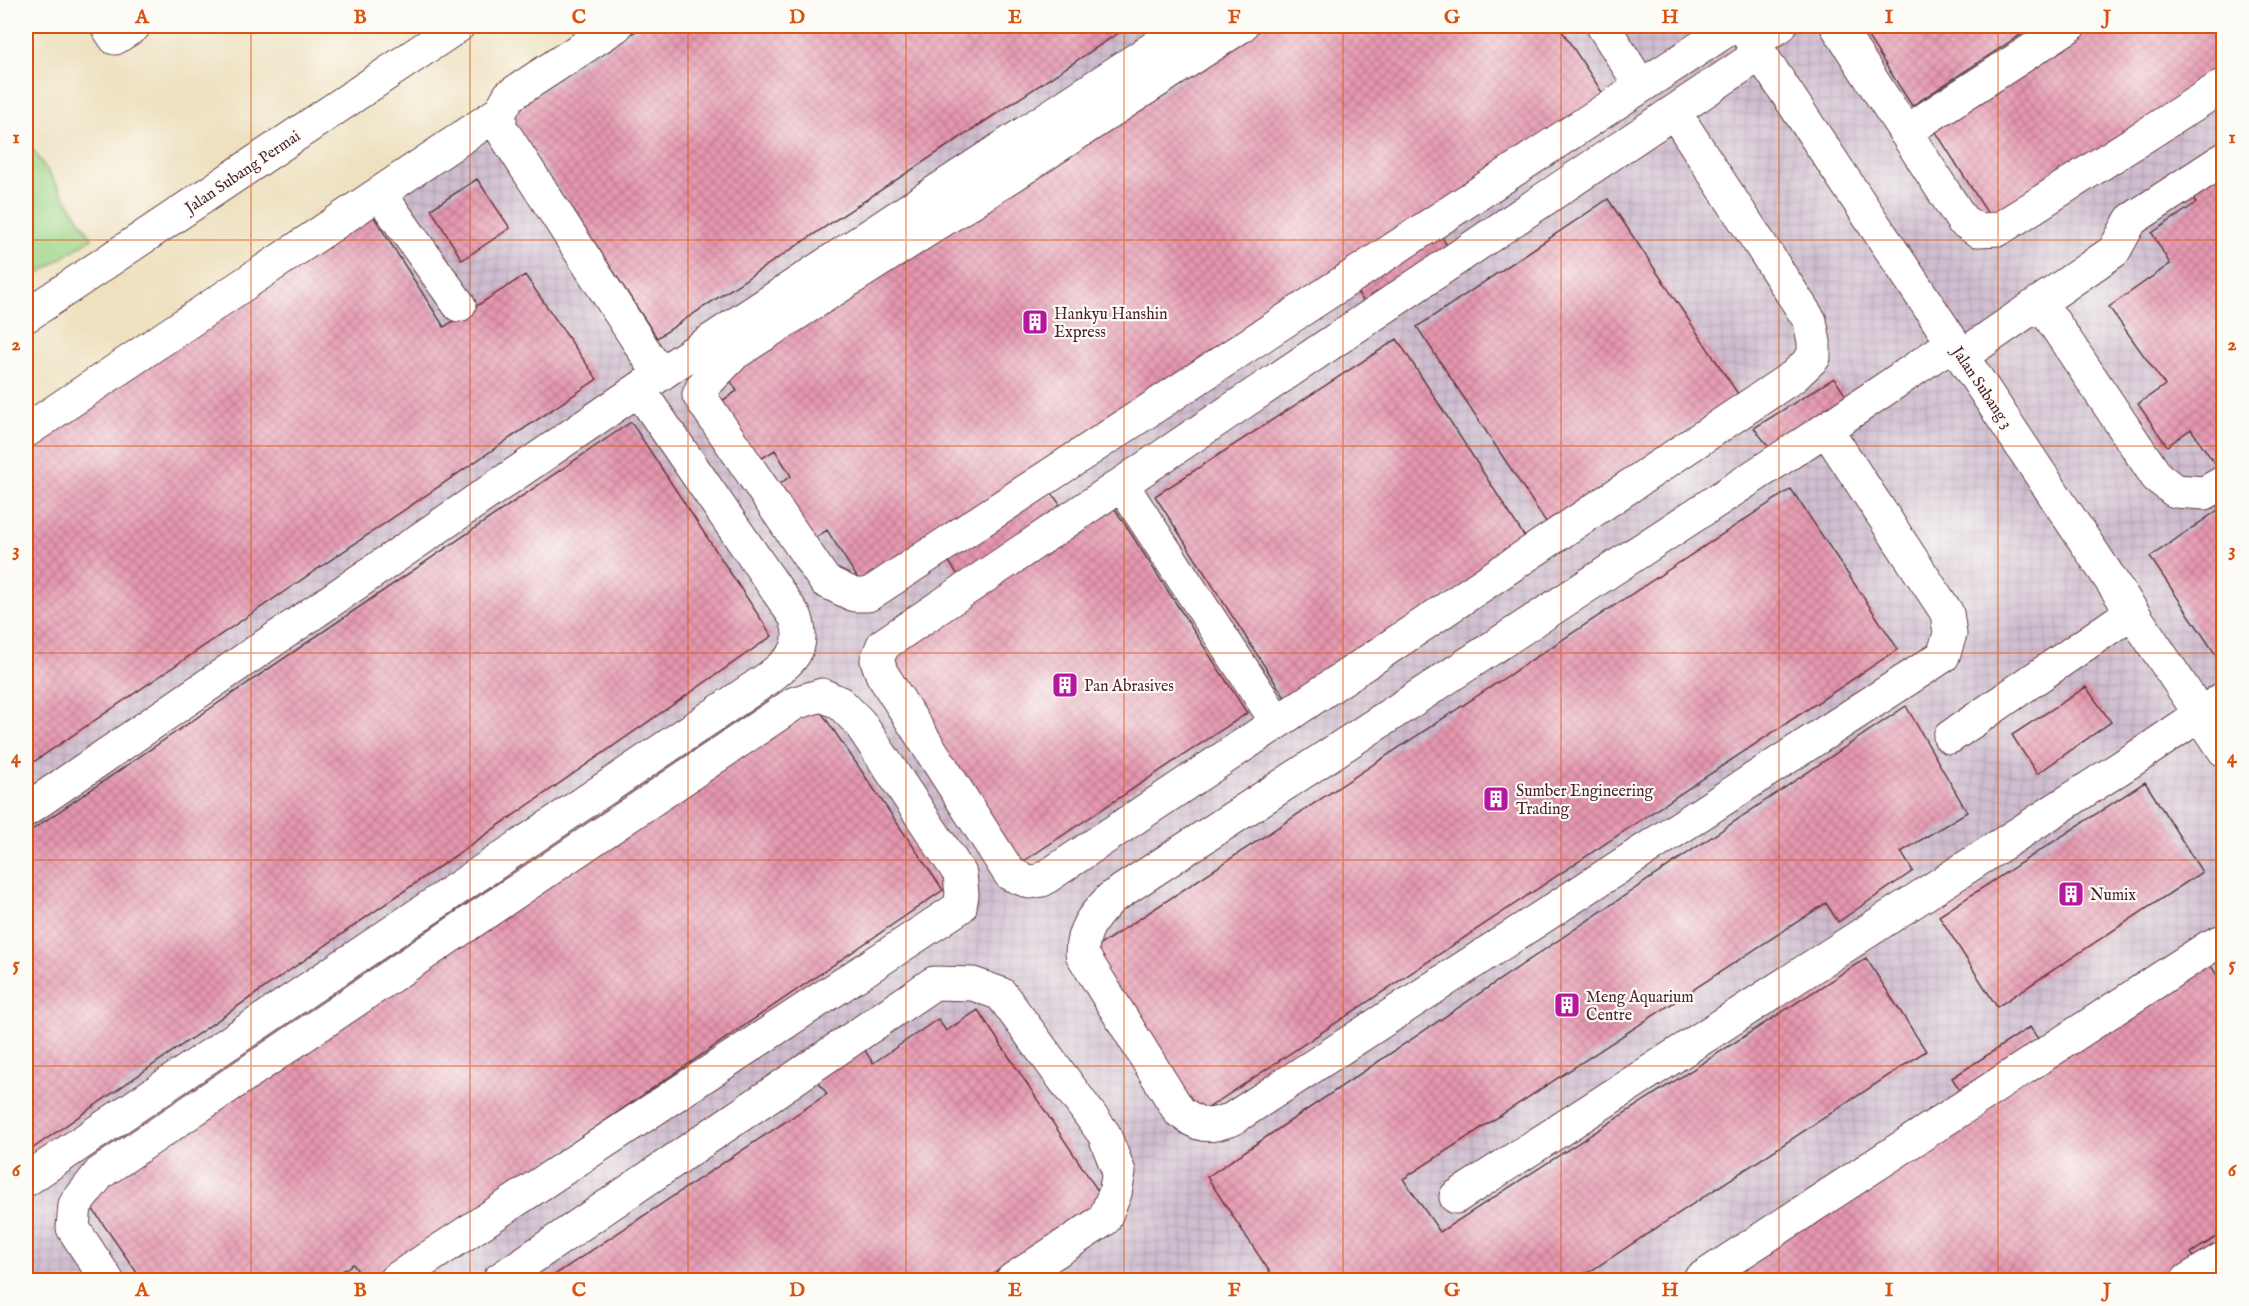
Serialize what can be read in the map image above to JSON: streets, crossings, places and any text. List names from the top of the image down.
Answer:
{
  "streets": {
    "street": ["Jalan Subang Permai", "Jalan Subang 3"]
  },
  "places": {
    "building": [
      "Hankyu Hanshin Express",
      "Pan Abrasives",
      "Sumber Engineering Trading",
      "Numix",
      "Meng Aquarium Centre"
    ]
  },
  "grid": {
    "columns": [
      "A",
      "B",
      "C",
      "D",
      "E",
      "F",
      "G",
      "H",
      "I",
      "J"
    ],
    "rows": [
      "1",
      "2",
      "3",
      "4",
      "5",
      "6"
    ]
  }
}
